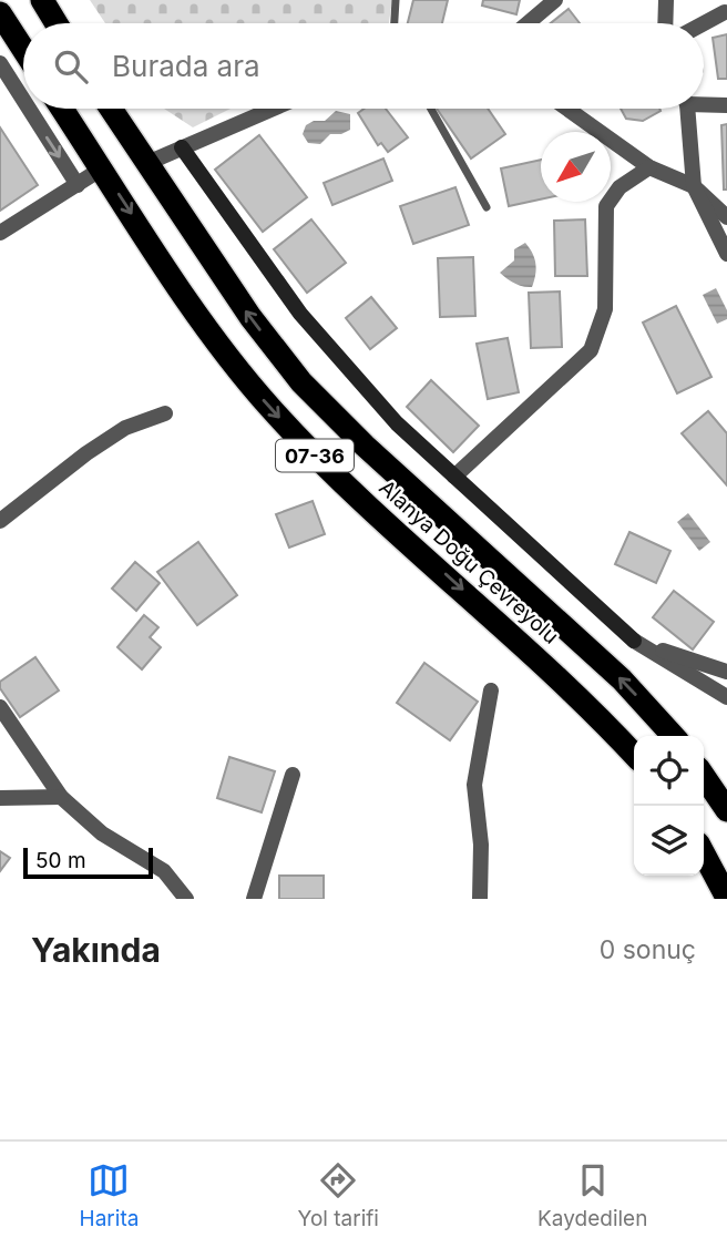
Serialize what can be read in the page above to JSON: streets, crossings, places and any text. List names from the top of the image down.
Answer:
{
  "streets": {
    "highway": ["07-36", "Alanya Doğu Çevreyolu"]
  },
  "scale_bar": "50 m",
  "north": "bottom left",
  "page": {
    "search": "Burada ara",
    "scale": "50 m",
    "heading": ["Yakında", "0 sonuç"],
    "nav": ["Harita", "Yol tarifi", "Kaydedilen"]
  }
}
